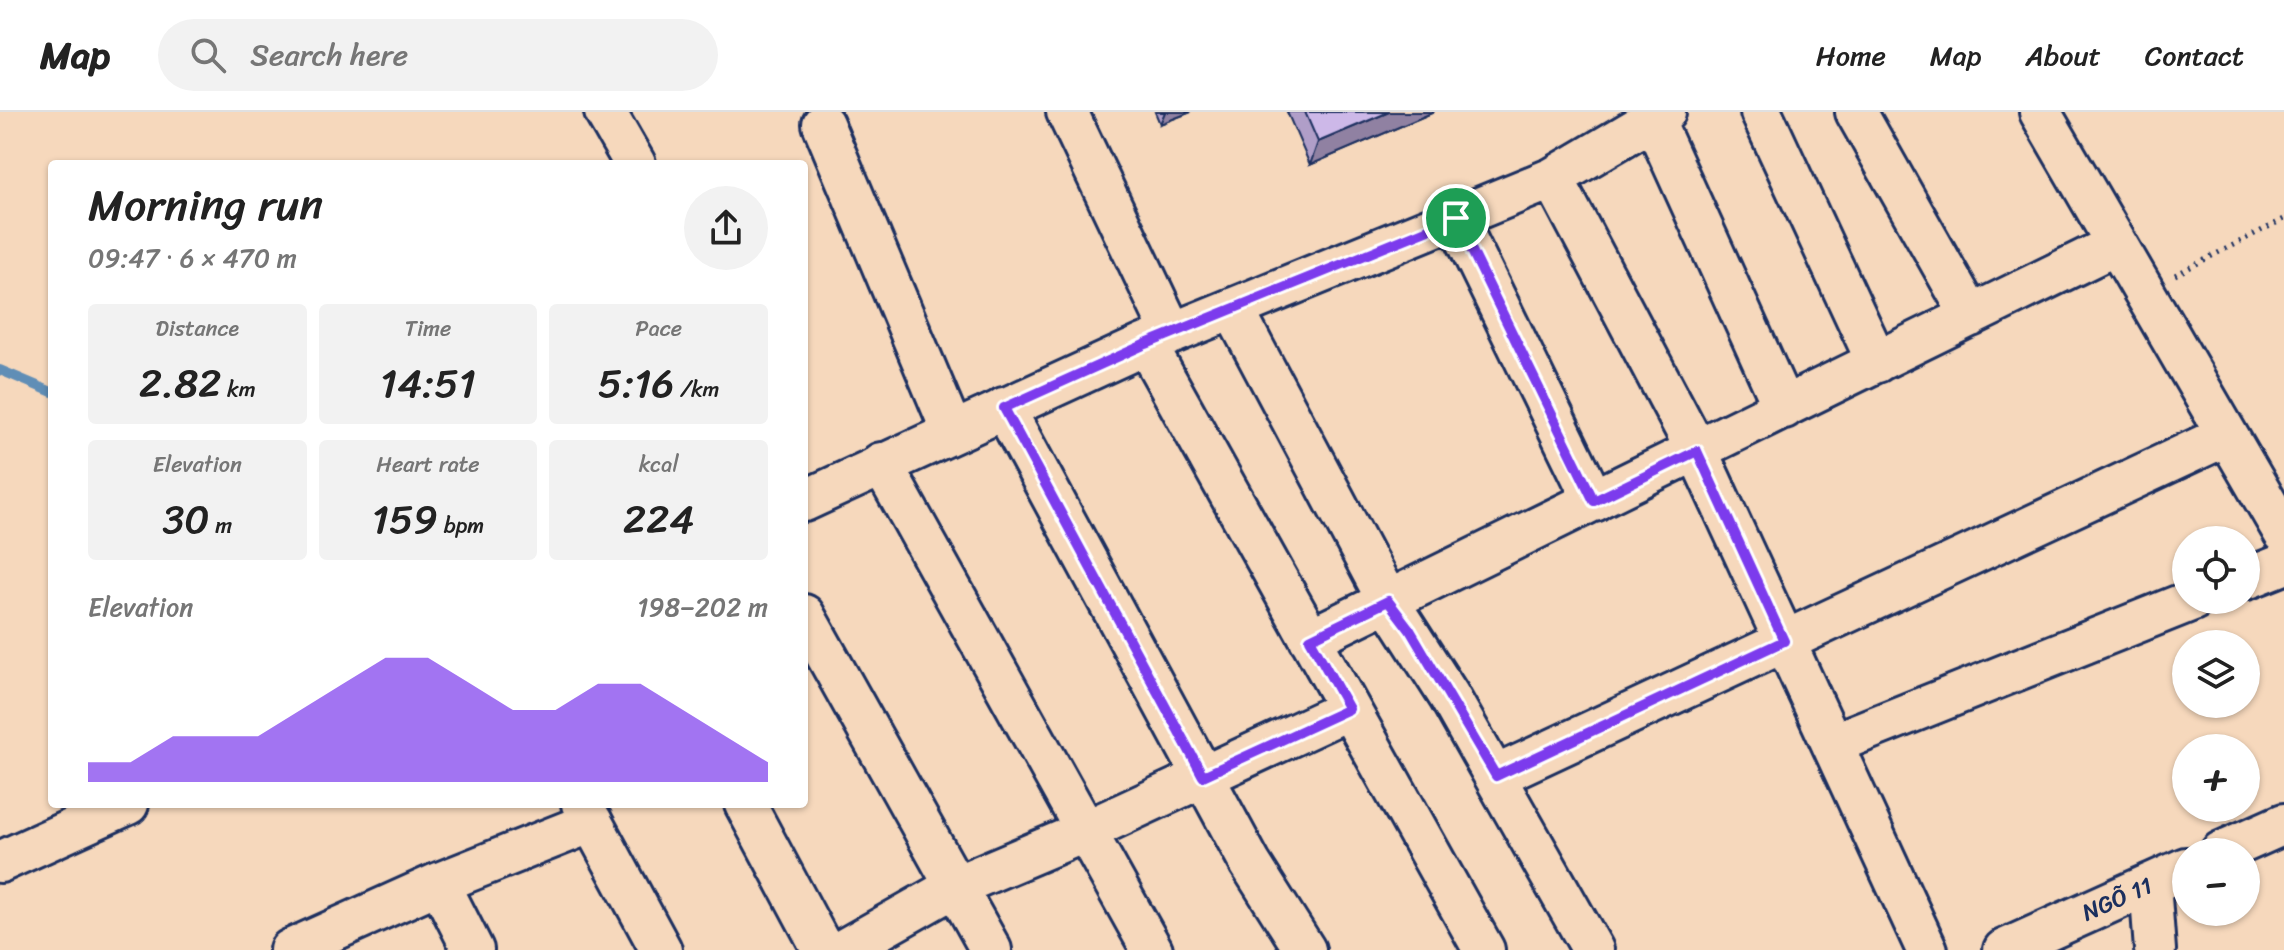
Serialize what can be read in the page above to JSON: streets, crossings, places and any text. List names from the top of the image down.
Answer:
{
  "streets": {
    "street": ["NGÕ 11"]
  },
  "page": {
    "header": "Map",
    "search": "Search here",
    "nav": [
      "Home",
      "Map",
      "About",
      "Contact"
    ],
    "heading": ["Morning run", "09:47 · 6 × 470 m"],
    "stats": [
      ["Distance", "2.82 km"],
      ["Time", "14:51"],
      ["Pace", "5:16 /km"],
      ["Elevation", "30 m"],
      ["Heart rate", "159 bpm"],
      ["kcal", "224"]
    ],
    "map_buttons": ["+", "−"],
    "chart": ["Elevation", "198–202 m"]
  }
}
